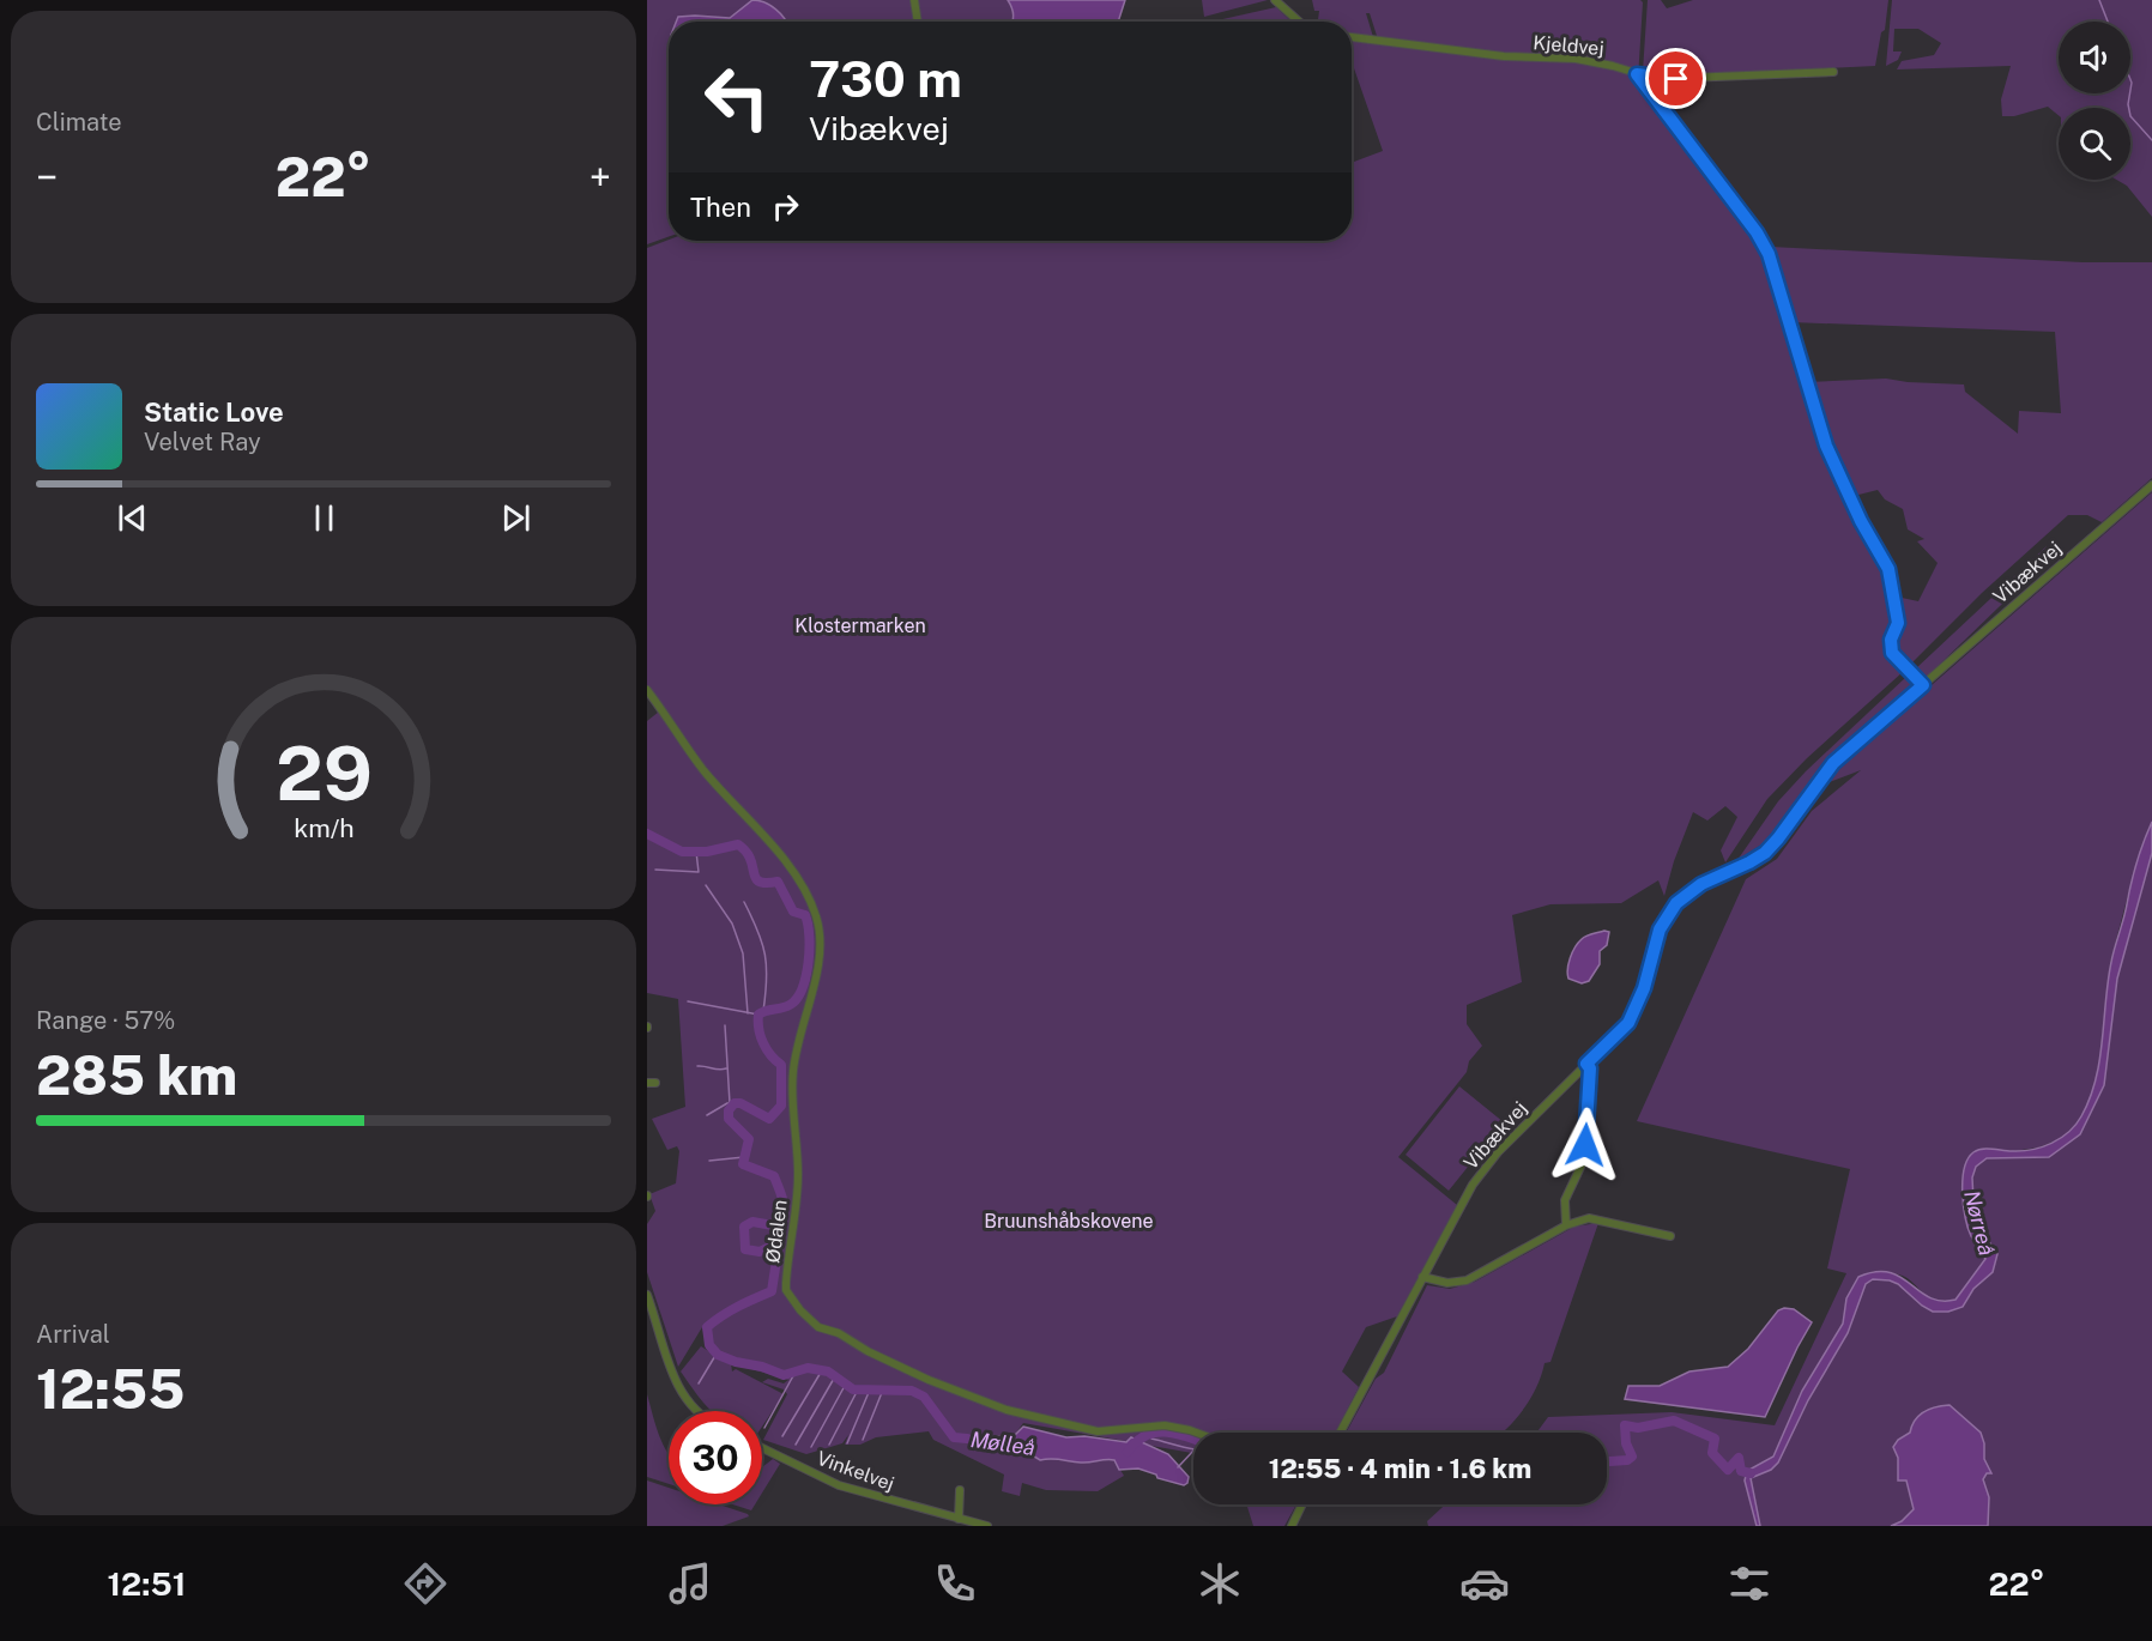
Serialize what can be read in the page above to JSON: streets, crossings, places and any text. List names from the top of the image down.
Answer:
{
  "streets": {
    "street": [
      "Kjeldvej",
      "Vibækvej",
      "Ødalen",
      "Vinkelvej"
    ]
  },
  "water": ["Nørreå", "Mølleå"],
  "parks": ["Klostermarken", "Bruunshåbskovene"],
  "page": {
    "tile": [
      "Climate",
      ["Range · 57%", "285 km"],
      ["Arrival", "12:55"]
    ],
    "turn": ["730 m", "Vibækvej"],
    "heat": ["−", "22°", "+"],
    "then": "Then",
    "song": ["Static Love", "Velvet Ray"],
    "limit": "30",
    "trip": "12:55 · 4 min · 1.6 km",
    "tabs": ["12:51", "22°"],
    "gauge": ["29", "km/h"]
  }
}
